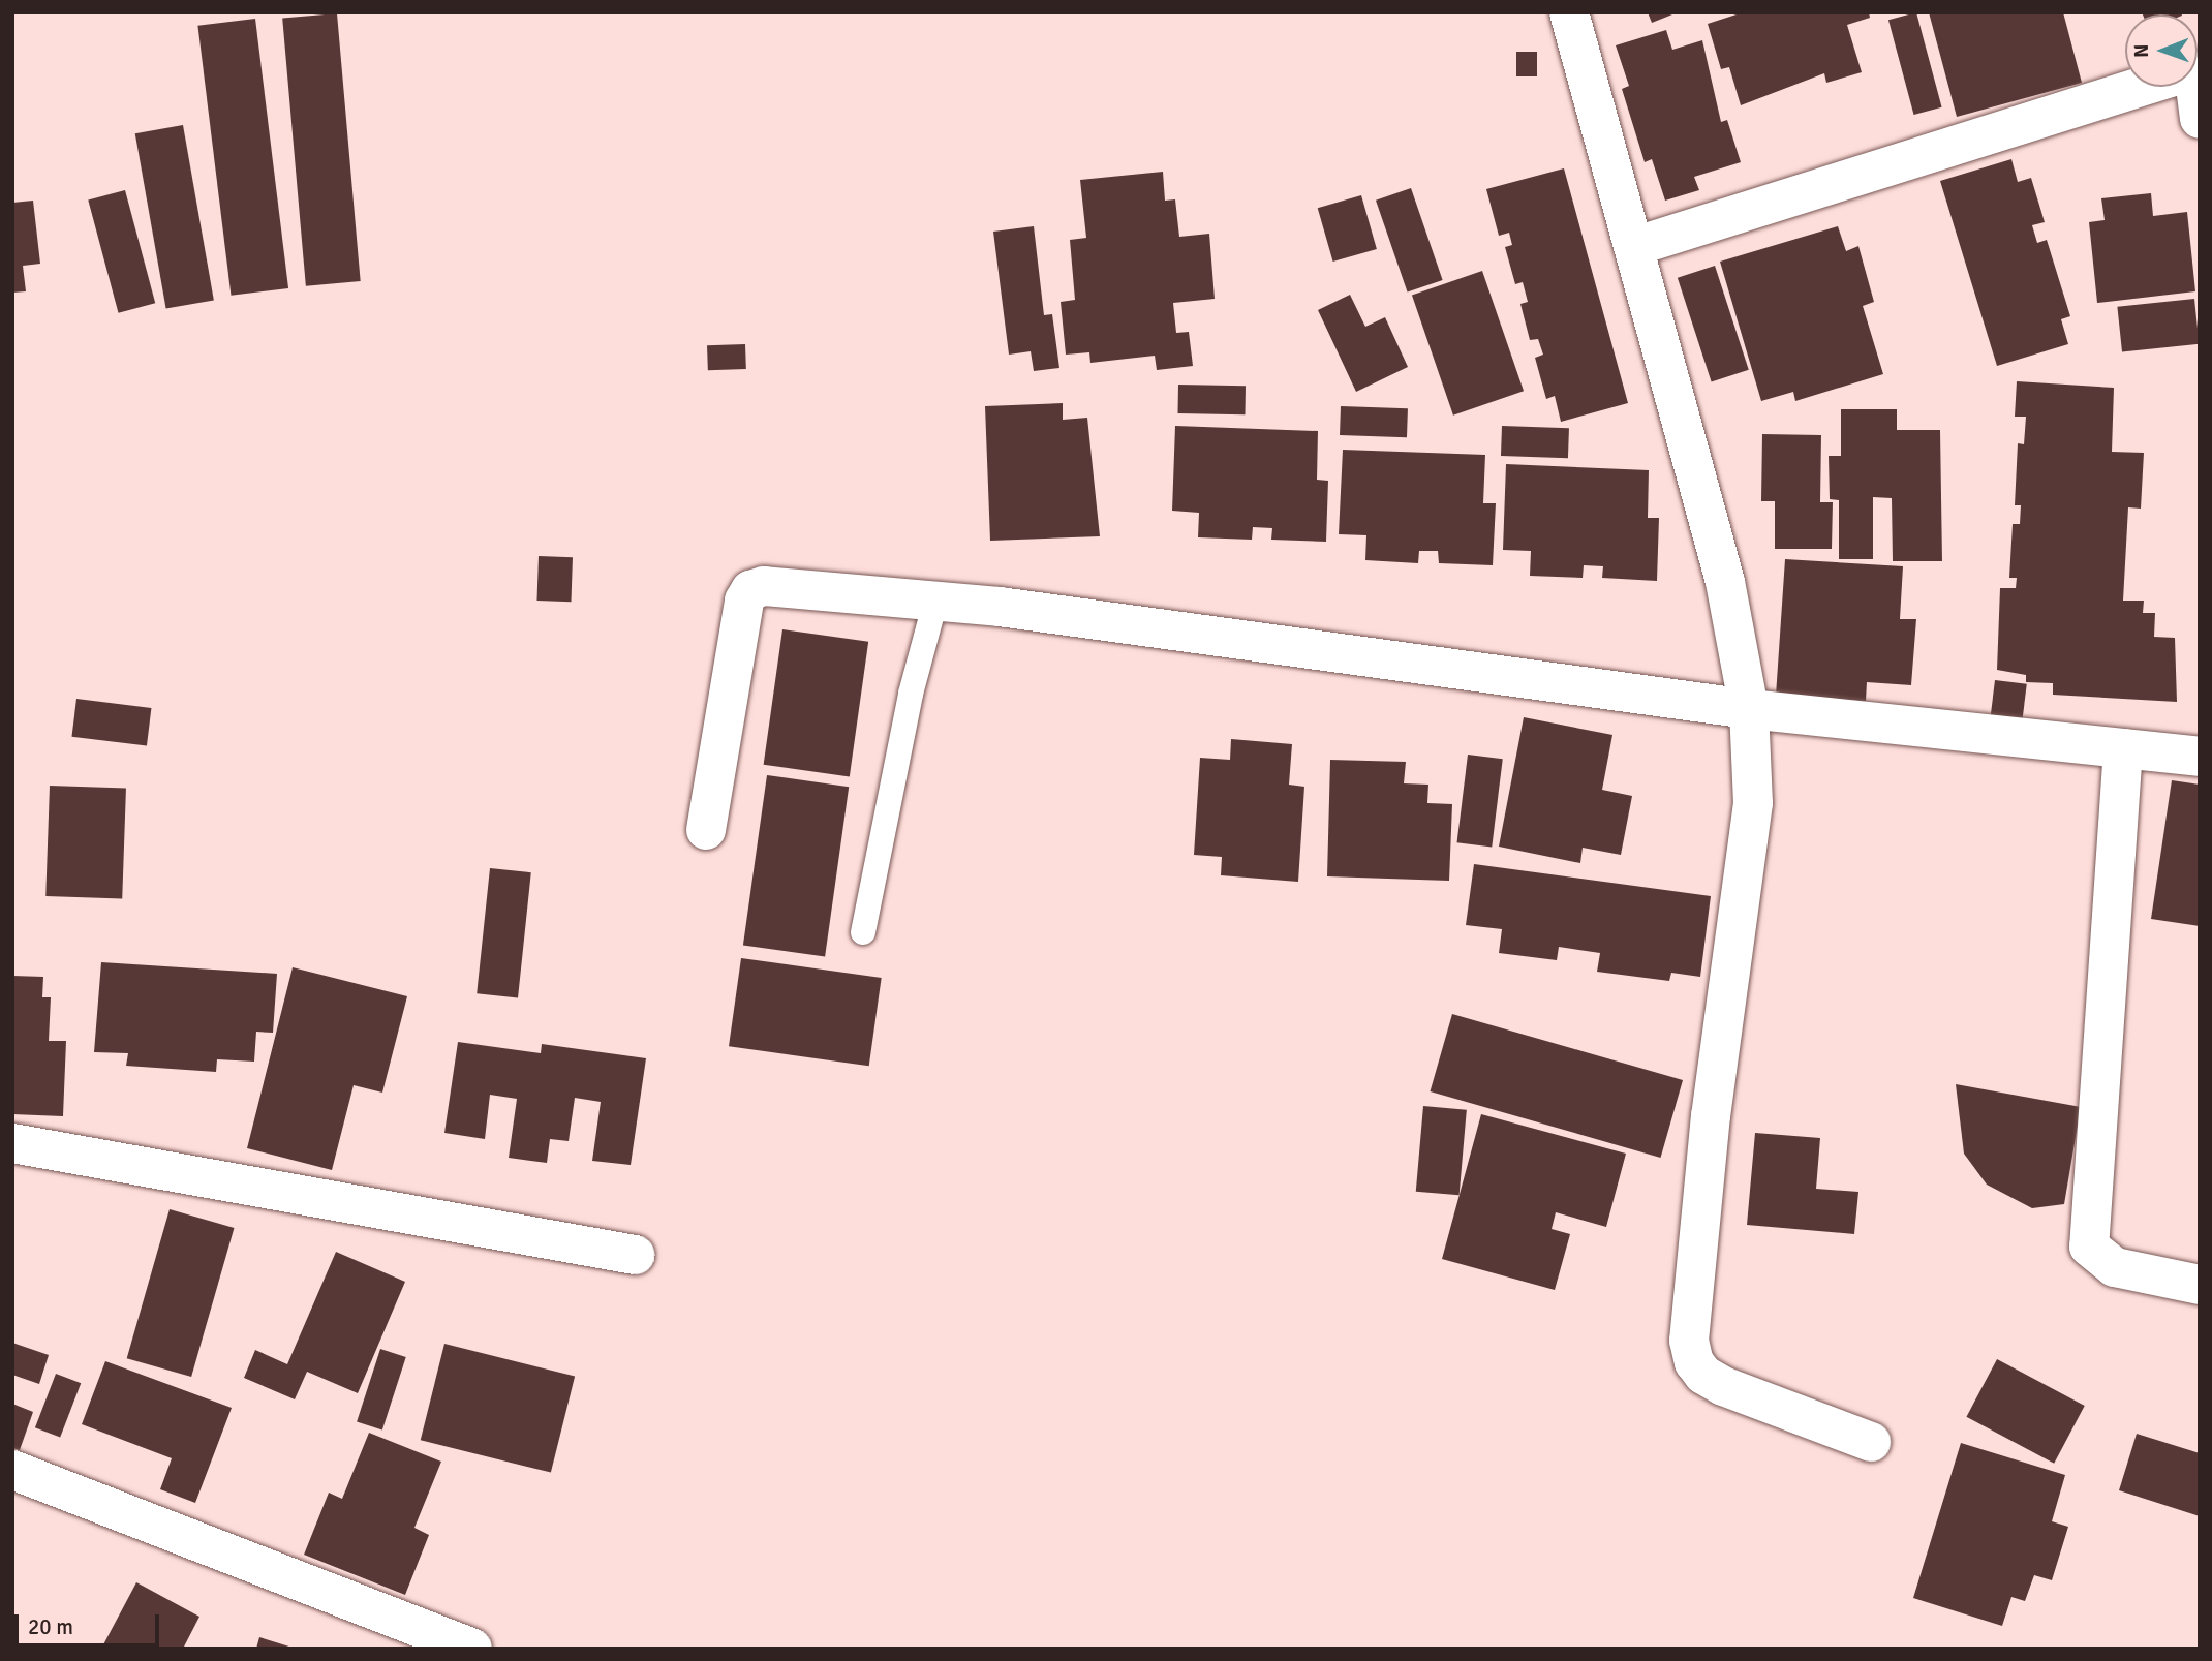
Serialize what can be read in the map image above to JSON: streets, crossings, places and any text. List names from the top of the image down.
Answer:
{
  "scale_bar": "20 m",
  "north": "left"
}
